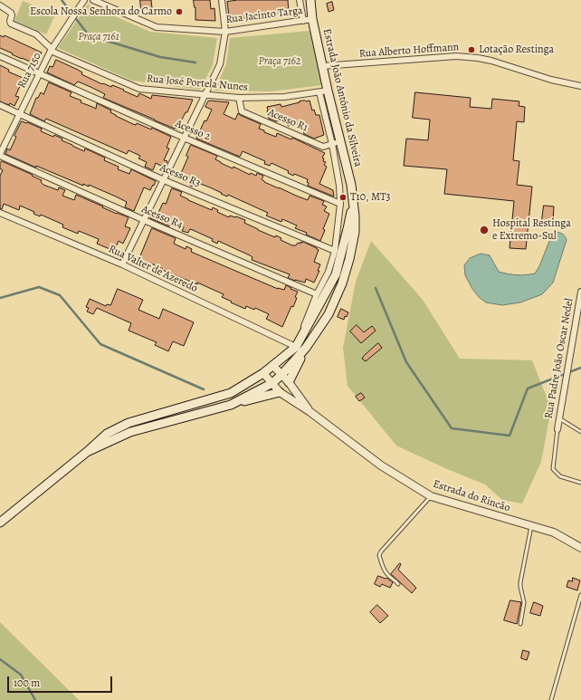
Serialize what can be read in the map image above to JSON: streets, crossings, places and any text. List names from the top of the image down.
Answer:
{
  "streets": {
    "main road": ["Estrada João Antônio da Silveira"],
    "street": [
      "Rua Jacinto Targa",
      "Rua Alberto Hoffmann",
      "Rua 7150",
      "Rua José Portela Nunes",
      "Acesso R1",
      "Acesso 2",
      "Acesso R3",
      "Acesso R4",
      "Rua Valter de Azeredo",
      "Rua Padre João Oscar Nedel",
      "Estrada do Rincão"
    ]
  },
  "crossings": [
    ["Rua Jacinto Targa", "Estrada João Antônio da Silveira"],
    ["Rua Alberto Hoffmann", "Estrada João Antônio da Silveira"],
    ["Rua 7150", "Rua José Portela Nunes"],
    ["Rua 7150", "Acesso 2"],
    ["Rua 7150", "Acesso R3"],
    ["Rua 7150", "Acesso R4"],
    ["Rua José Portela Nunes", "Estrada João Antônio da Silveira"],
    ["Rua José Portela Nunes", "Acesso R1"],
    ["Estrada João Antônio da Silveira", "Acesso R1"],
    ["Estrada João Antônio da Silveira", "Acesso 2"],
    ["Estrada João Antônio da Silveira", "Acesso R3"],
    ["Estrada João Antônio da Silveira", "Acesso R4"],
    ["Estrada João Antônio da Silveira", "Rua Valter de Azeredo"],
    ["Estrada João Antônio da Silveira", "Estrada do Rincão"]
  ],
  "parks": ["Praça 7161", "Praça 7162"],
  "places": [
    "Escola Nossa Senhora do Carmo",
    "Lotação Restinga",
    "T10, MT3",
    "Hospital Restinga e Extremo-Sul"
  ],
  "scale_bar": "100 m"
}
